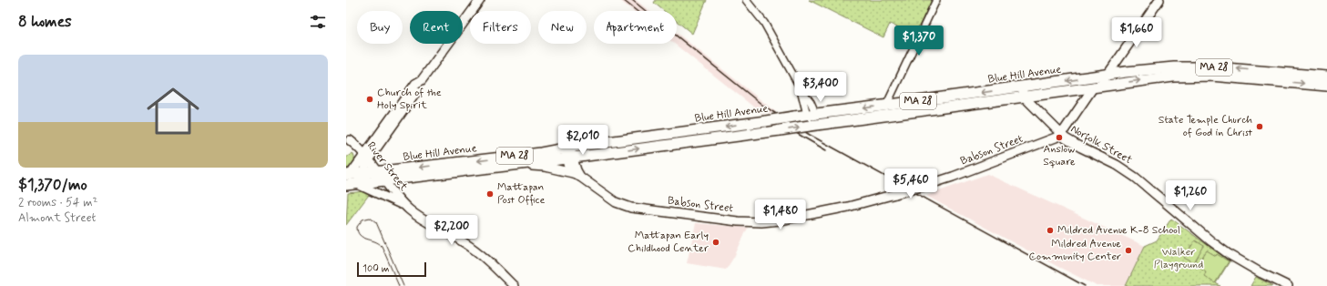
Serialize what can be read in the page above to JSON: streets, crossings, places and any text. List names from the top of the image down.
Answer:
{
  "streets": {
    "highway": ["MA 28", "Blue Hill Avenue"],
    "main road": ["Norfolk Street", "Babson Street", "River Street"]
  },
  "crossings": [
    ["MA 28", "Blue Hill Avenue"],
    ["MA 28", "River Street"],
    ["Blue Hill Avenue", "Norfolk Street"],
    ["Blue Hill Avenue", "Babson Street"],
    ["Blue Hill Avenue", "River Street"],
    ["Norfolk Street", "Babson Street"]
  ],
  "parks": ["Walker Playground"],
  "places": [
    "Church of the Holy Spirit",
    "State Temple Church of God in Christ",
    "Anslow Square",
    "Mattapan Post Office",
    "Mildred Avenue K-8 School",
    "Mattapan Early Childhood Center",
    "Mildred Avenue Community Center"
  ],
  "scale_bar": "100 m",
  "page": {
    "heading": "8 homes",
    "chip": [
      "Buy",
      "Rent",
      "Filters",
      "New",
      "Apartment"
    ],
    "price": [
      "$1,660",
      "$1,370",
      "$3,400",
      "$2,010",
      "$5,460",
      "$1,260",
      "$1,480",
      "$2,200"
    ],
    "list": [
      {
        "name": "$1,370/mo",
        "note": "2 rooms · 54 m² · Almont Street"
      }
    ],
    "scale": "100 m"
  }
}
